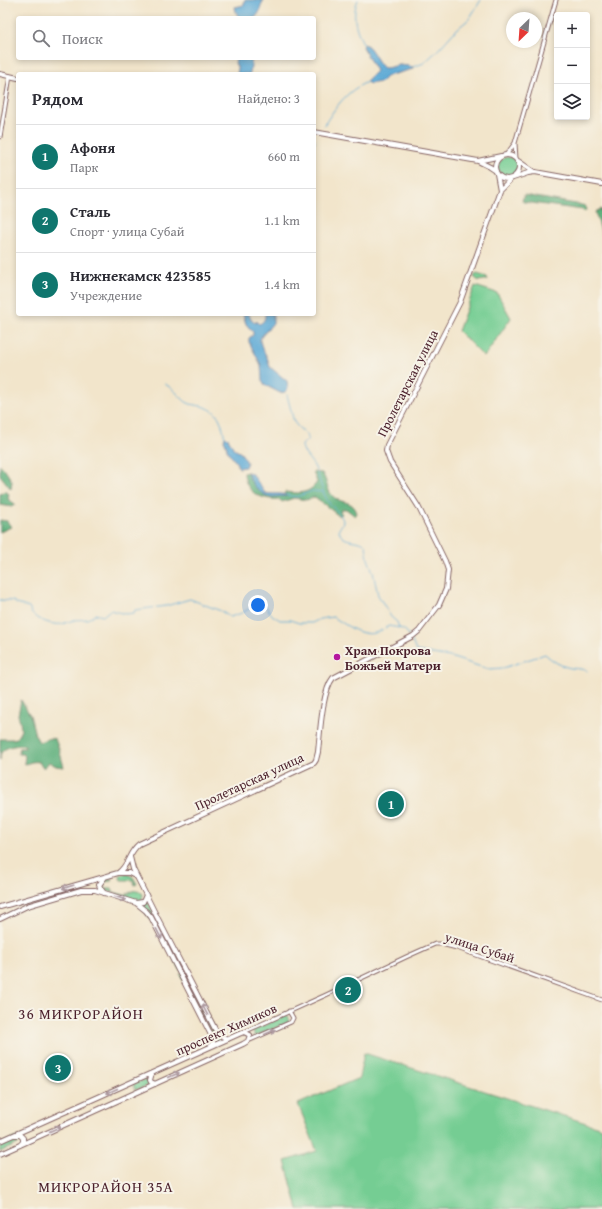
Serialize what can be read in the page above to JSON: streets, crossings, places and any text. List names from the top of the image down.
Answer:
{
  "streets": {
    "main road": ["Пролетарская улица", "проспект Химиков"],
    "street": ["улица Субай"]
  },
  "crossings": [
    ["улица Субай", "проспект Химиков"]
  ],
  "districts": ["36 МИКРОРАЙОН", "МИКРОРАЙОН 35А"],
  "places": ["Храм Покрова Божьей Матери"],
  "north": "bottom left",
  "page": {
    "map_buttons": ["+", "−"],
    "search": "Поиск",
    "heading": ["Рядом", "Найдено: 3"],
    "list": [
      {
        "mark": "1",
        "name": "Афоня",
        "note": "Парк",
        "value": "660 m"
      },
      {
        "mark": "2",
        "name": "Сталь",
        "note": "Спорт · улица Субай",
        "value": "1.1 km"
      },
      {
        "mark": "3",
        "name": "Нижнекамск 423585",
        "note": "Учреждение",
        "value": "1.4 km"
      }
    ],
    "pins": ["1", "2", "3"]
  }
}
